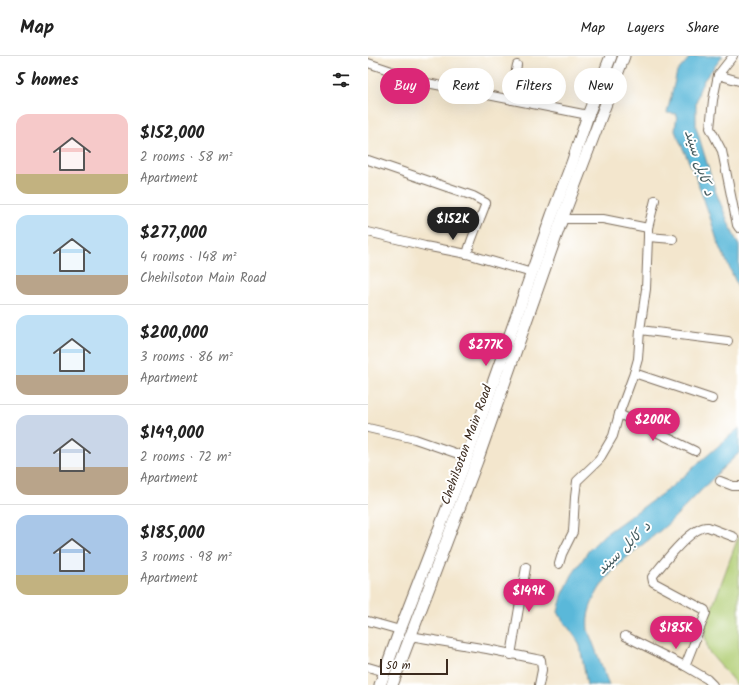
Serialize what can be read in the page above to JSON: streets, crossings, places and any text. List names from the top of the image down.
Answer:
{
  "streets": {
    "main road": ["Chehilsoton Main Road"]
  },
  "water": ["د کابل سيند"],
  "scale_bar": "50 m",
  "page": {
    "header": "Map",
    "nav": ["Map", "Layers", "Share"],
    "heading": "5 homes",
    "chip": [
      "Buy",
      "Rent",
      "Filters",
      "New"
    ],
    "list": [
      {
        "name": "$152,000",
        "note": "2 rooms · 58 m² · Apartment"
      },
      {
        "name": "$277,000",
        "note": "4 rooms · 148 m² · Chehilsoton Main Road"
      },
      {
        "name": "$200,000",
        "note": "3 rooms · 86 m² · Apartment"
      },
      {
        "name": "$149,000",
        "note": "2 rooms · 72 m² · Apartment"
      },
      {
        "name": "$185,000",
        "note": "3 rooms · 98 m² · Apartment"
      }
    ],
    "price": [
      "$152K",
      "$277K",
      "$200K",
      "$149K",
      "$185K"
    ],
    "scale": "50 m"
  }
}
